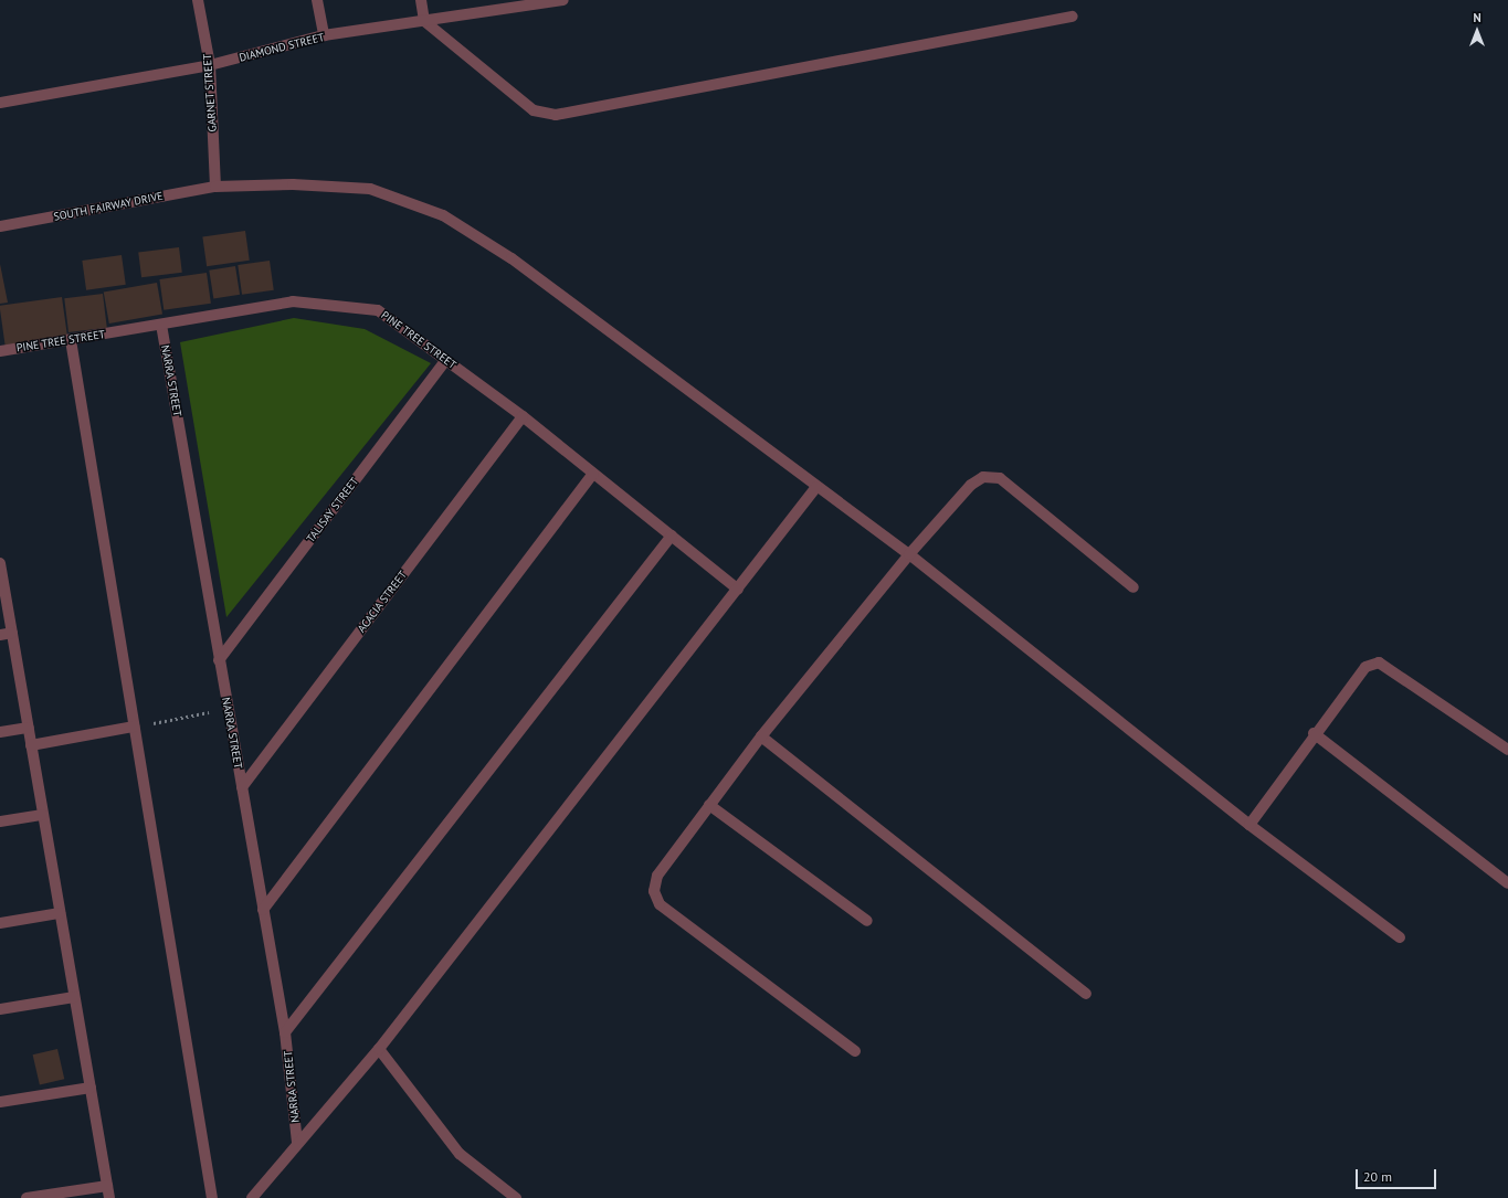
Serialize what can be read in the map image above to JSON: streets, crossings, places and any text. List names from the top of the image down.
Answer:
{
  "streets": {
    "street": [
      "DIAMOND STREET",
      "GARNET STREET",
      "SOUTH FAIRWAY DRIVE",
      "PINE TREE STREET",
      "NARRA STREET",
      "TALISAY STREET",
      "ACACIA STREET"
    ]
  },
  "crossings": [
    ["DIAMOND STREET", "GARNET STREET"],
    ["GARNET STREET", "SOUTH FAIRWAY DRIVE"],
    ["PINE TREE STREET", "NARRA STREET"],
    ["PINE TREE STREET", "TALISAY STREET"],
    ["PINE TREE STREET", "ACACIA STREET"],
    ["NARRA STREET", "TALISAY STREET"],
    ["NARRA STREET", "ACACIA STREET"]
  ],
  "scale_bar": "20 m",
  "north": "top"
}
